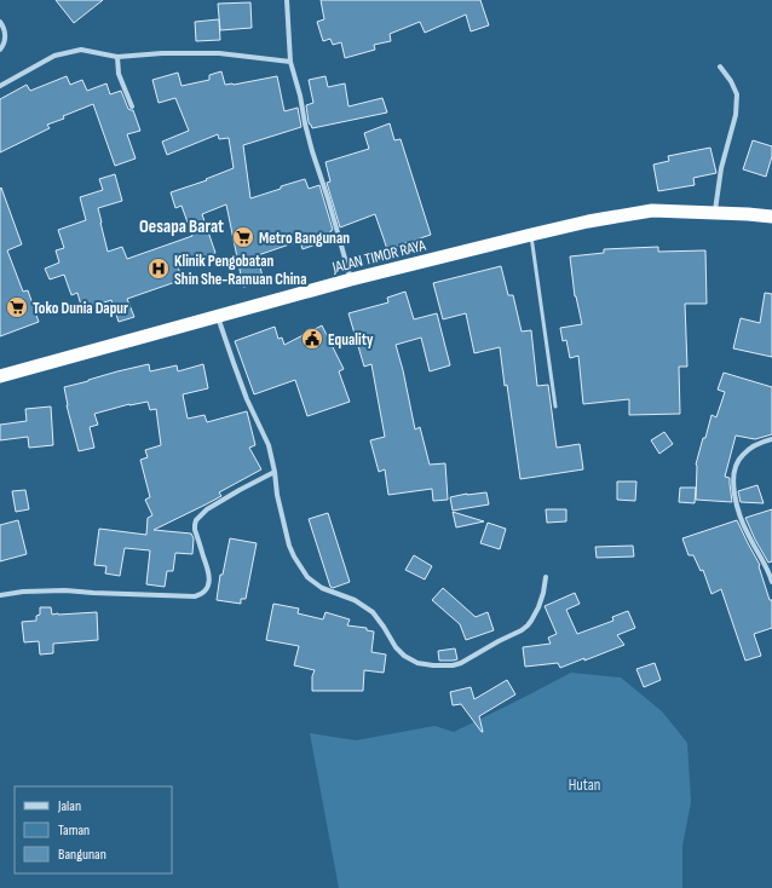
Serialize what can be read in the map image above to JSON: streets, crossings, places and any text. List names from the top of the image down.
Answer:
{
  "streets": {
    "highway": ["JALAN TIMOR RAYA"]
  },
  "districts": ["Oesapa Barat"],
  "parks": ["Hutan"],
  "places": {
    "supermarket": ["Metro Bangunan", "Toko Dunia Dapur"],
    "hospital": ["Klinik Pengobatan Shin She-Ramuan China"],
    "public building": ["Equality"]
  },
  "legend": ["Jalan", "Taman", "Bangunan"]
}
